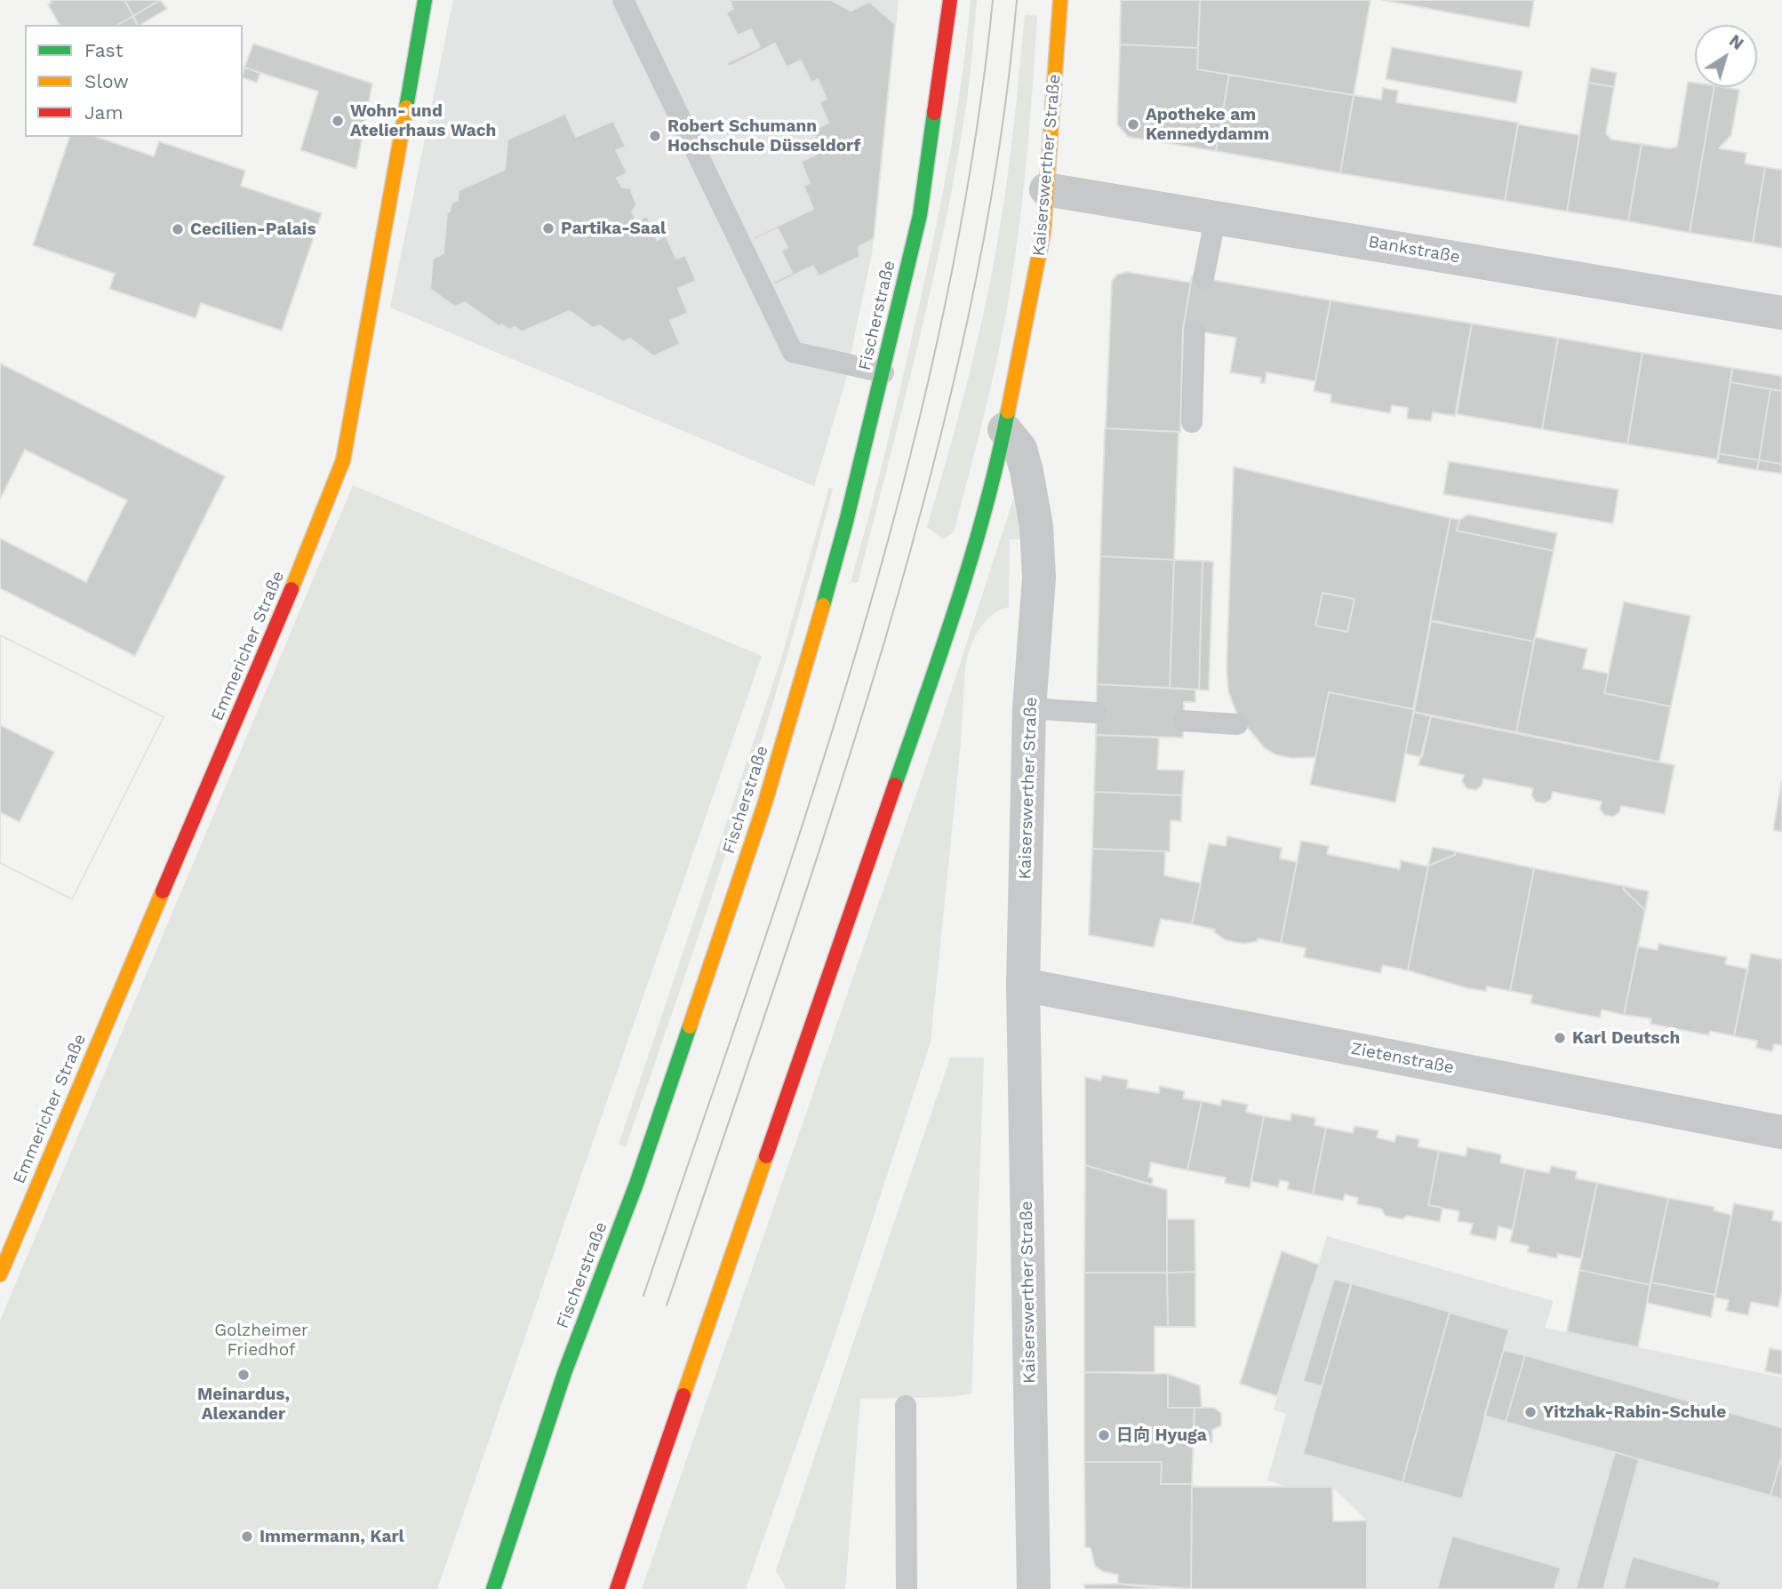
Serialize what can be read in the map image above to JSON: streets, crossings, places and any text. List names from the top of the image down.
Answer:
{
  "streets": {
    "main road": ["Kaiserswerther Straße", "Fischerstraße", "Emmericher Straße"],
    "street": ["Bankstraße", "Zietenstraße"]
  },
  "crossings": [
    ["Kaiserswerther Straße", "Bankstraße"],
    ["Kaiserswerther Straße", "Zietenstraße"]
  ],
  "parks": ["Golzheimer Friedhof"],
  "places": [
    "Wohn- und Atelierhaus Wach",
    "Apotheke am Kennedydamm",
    "Robert Schumann Hochschule Düsseldorf",
    "Partika-Saal",
    "Cecilien-Palais",
    "Karl Deutsch",
    "Meinardus, Alexander",
    "Yitzhak-Rabin-Schule",
    "日向 Hyuga",
    "Immermann, Karl"
  ],
  "legend": ["Fast", "Slow", "Jam"],
  "north": "top right"
}
